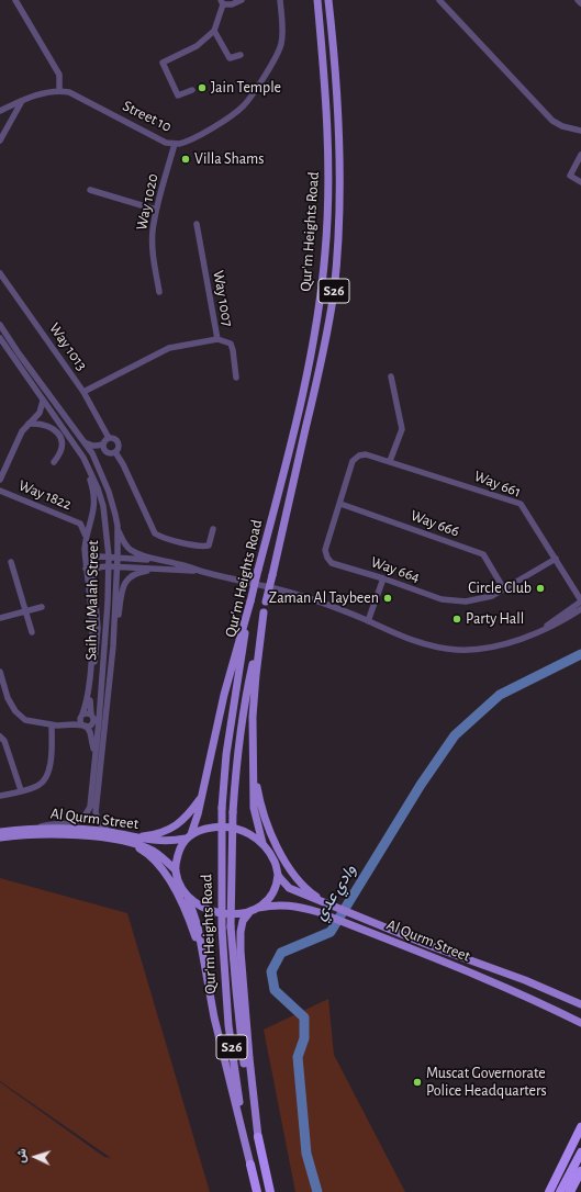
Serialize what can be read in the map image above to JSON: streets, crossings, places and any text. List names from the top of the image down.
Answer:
{
  "streets": {
    "highway": ["S26"],
    "main road": ["Qur'm Heights Road", "Al Qurm Street"],
    "street": [
      "Street 10",
      "Way 1020",
      "Way 1007",
      "Way 1013",
      "Way 661",
      "Way 1822",
      "Way 666",
      "Way 664",
      "Saih Al Malah Street"
    ]
  },
  "crossings": [
    ["Street 10", "Way 1020"],
    ["Qur'm Heights Road", "S26"],
    ["Way 1007", "Way 1013"],
    ["Way 661", "Way 664"],
    ["Way 666", "Way 664"],
    ["Saih Al Malah Street", "Al Qurm Street"]
  ],
  "water": ["وادي عدي"],
  "places": [
    "Jain Temple",
    "Villa Shams",
    "Circle Club",
    "Zaman Al Taybeen",
    "Party Hall",
    "Muscat Governorate Police Headquarters"
  ],
  "north": "left"
}
